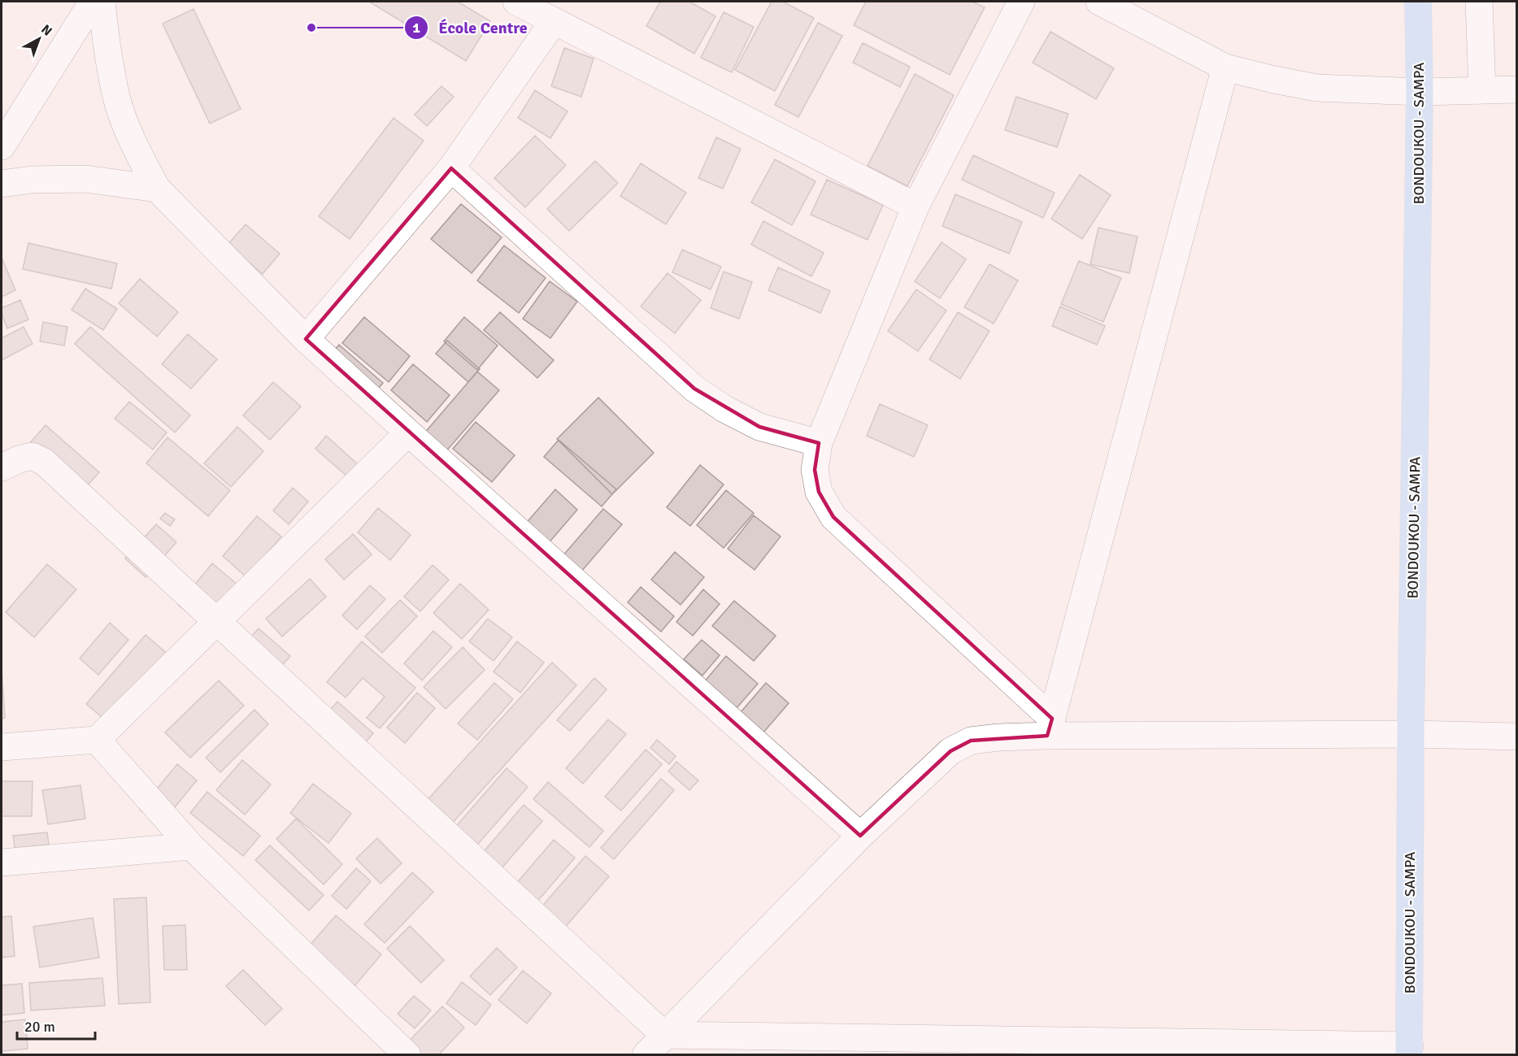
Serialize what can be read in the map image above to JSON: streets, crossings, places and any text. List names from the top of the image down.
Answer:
{
  "streets": {
    "main road": ["BONDOUKOU - SAMPA"]
  },
  "places": ["École Centre"],
  "scale_bar": "20 m",
  "north": "top right"
}
